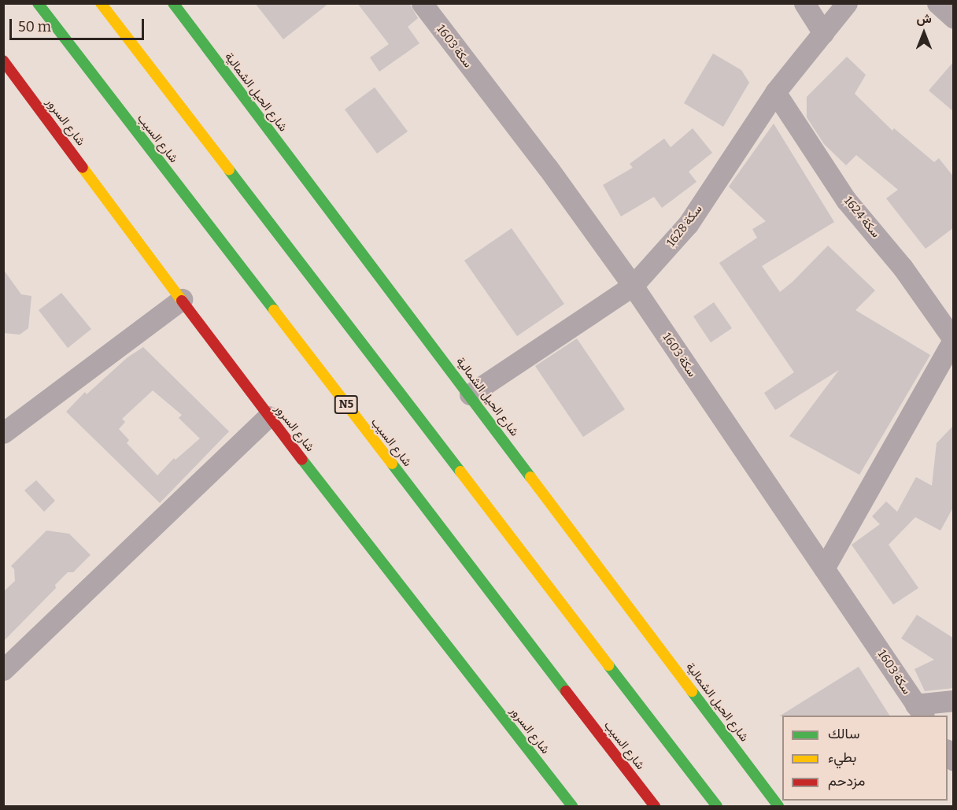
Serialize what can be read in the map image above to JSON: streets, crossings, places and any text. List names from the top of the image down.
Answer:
{
  "streets": {
    "main road": [
      "شارع الحيل الشمالية",
      "شارع السرور",
      "شارع السيب",
      "N5"
    ],
    "street": ["سكة 1603", "سكة 1624", "سكة 1628"]
  },
  "crossings": [
    ["سكة 1603", "سكة 1624"],
    ["سكة 1603", "سكة 1628"],
    ["شارع الحيل الشمالية", "سكة 1628"],
    ["سكة 1624", "سكة 1628"]
  ],
  "legend": ["سالك", "بطيء", "مزدحم"],
  "scale_bar": "50 m",
  "north": "top"
}
